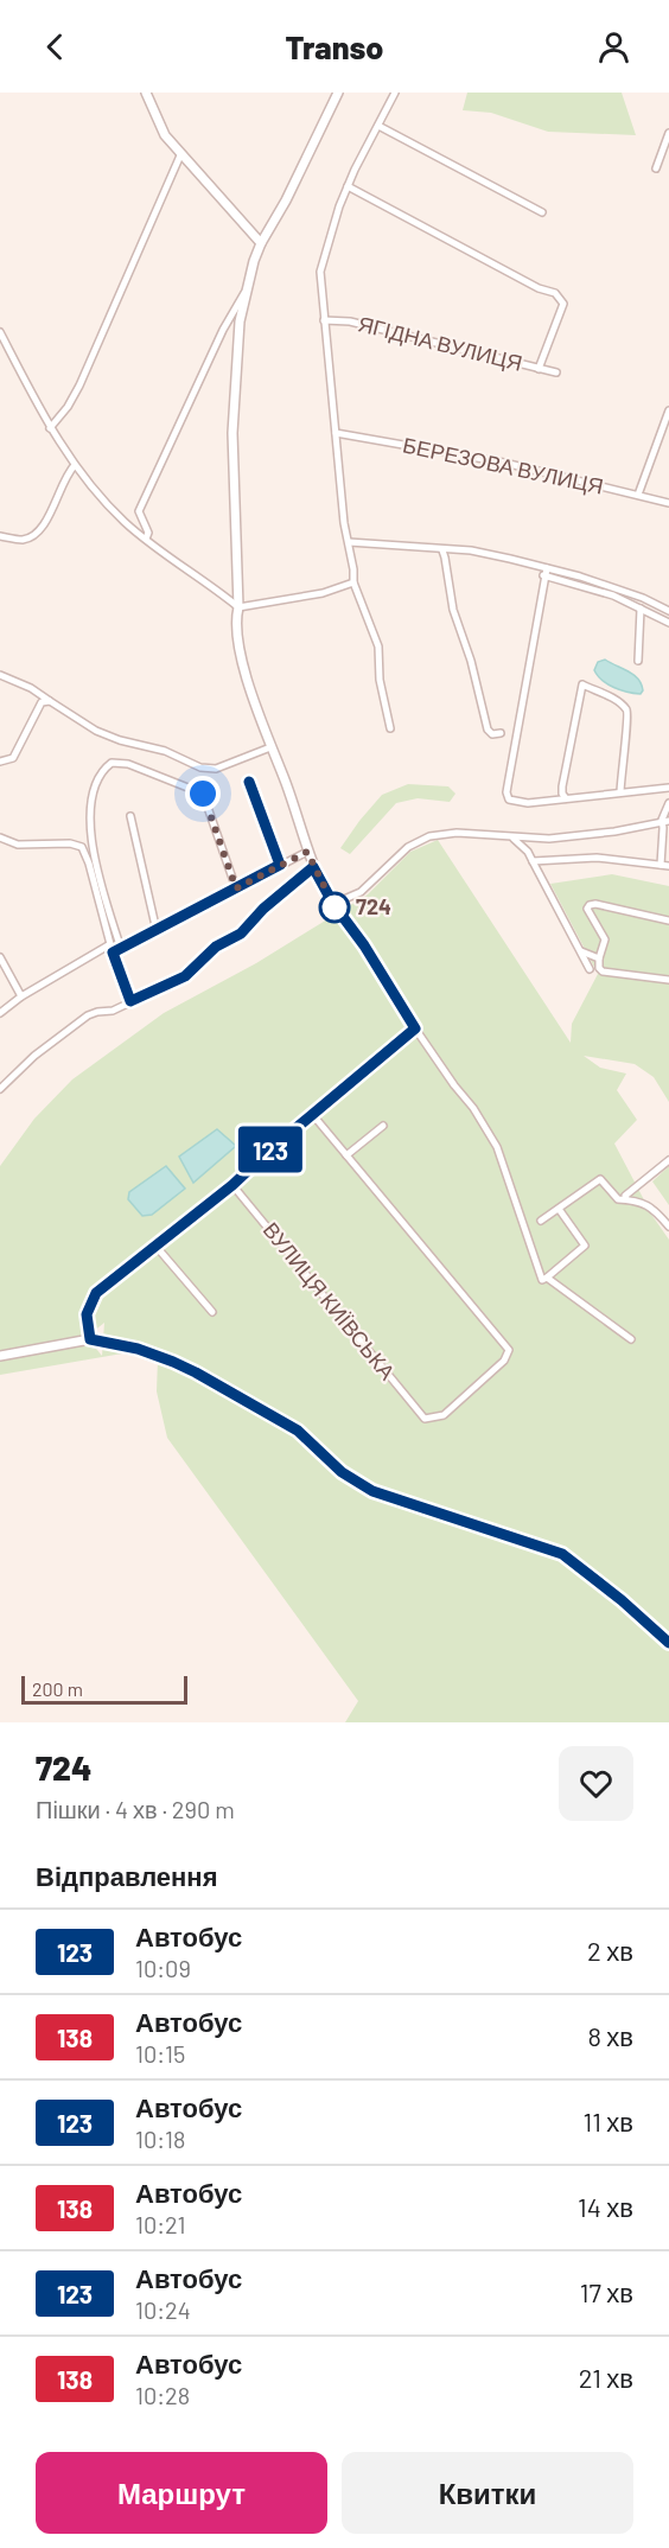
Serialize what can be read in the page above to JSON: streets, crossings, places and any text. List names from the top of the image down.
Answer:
{
  "streets": {
    "street": ["ЯГІДНА ВУЛИЦЯ", "БЕРЕЗОВА ВУЛИЦЯ", "ВУЛИЦЯ КИЇВСЬКА"]
  },
  "places": ["724"],
  "lines": ["bus line 123"],
  "scale_bar": "200 m",
  "page": {
    "header": "Transo",
    "on_map": "123",
    "scale": "200 m",
    "heading": [
      ["724", "Пішки · 4 хв · 290 m"],
      "Відправлення"
    ],
    "list": [
      {
        "mark": "123",
        "name": "Автобус",
        "note": "10:09",
        "value": "2 хв"
      },
      {
        "mark": "138",
        "name": "Автобус",
        "note": "10:15",
        "value": "8 хв"
      },
      {
        "mark": "123",
        "name": "Автобус",
        "note": "10:18",
        "value": "11 хв"
      },
      {
        "mark": "138",
        "name": "Автобус",
        "note": "10:21",
        "value": "14 хв"
      },
      {
        "mark": "123",
        "name": "Автобус",
        "note": "10:24",
        "value": "17 хв"
      },
      {
        "mark": "138",
        "name": "Автобус",
        "note": "10:28",
        "value": "21 хв"
      }
    ],
    "buttons": ["Маршрут", "Квитки"]
  }
}
